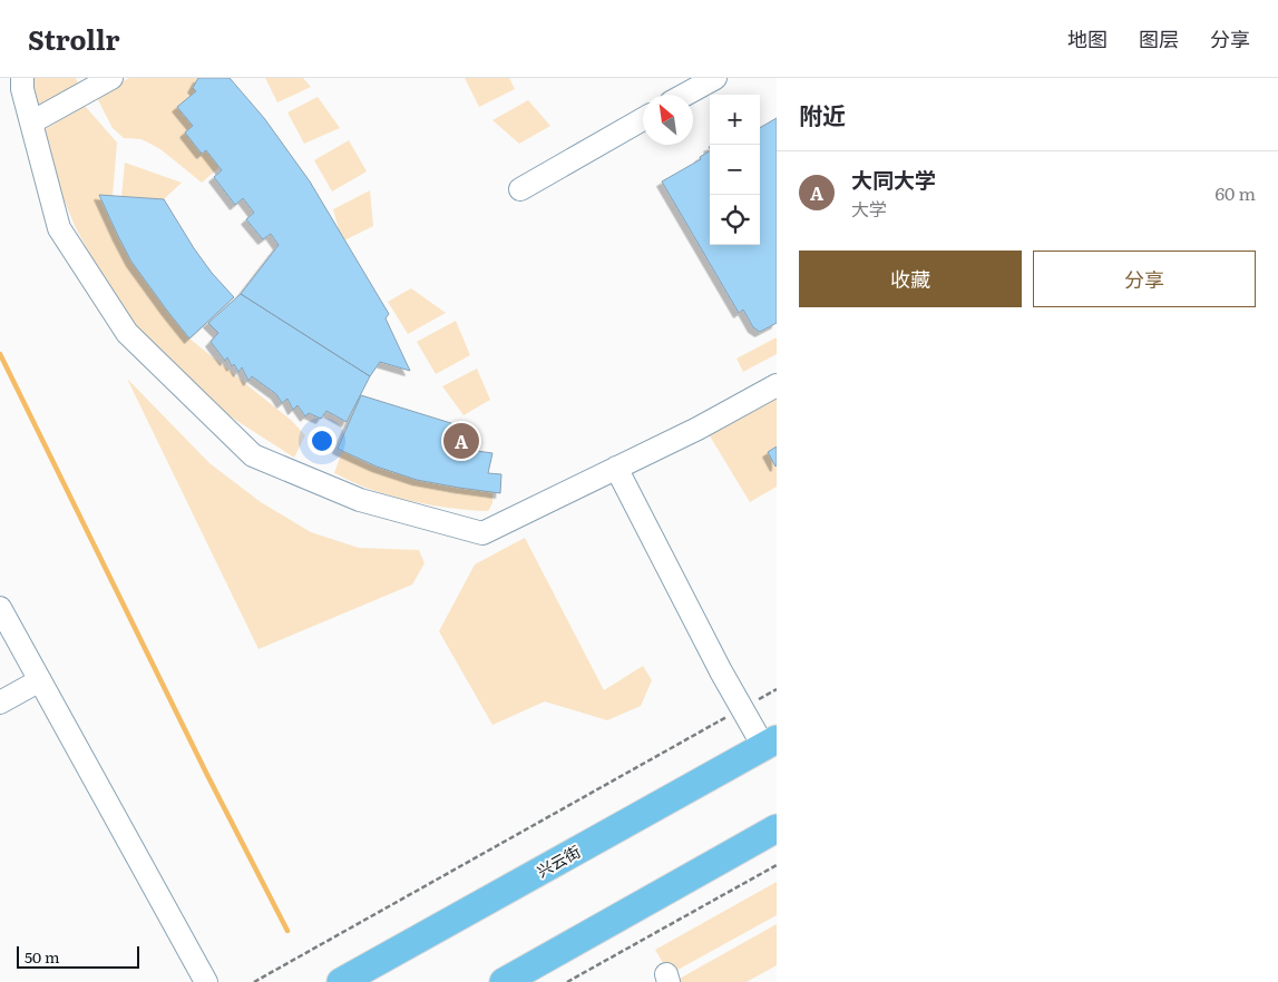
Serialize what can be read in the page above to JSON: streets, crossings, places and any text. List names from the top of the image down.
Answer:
{
  "streets": {
    "main road": ["兴云街"]
  },
  "scale_bar": "50 m",
  "north": "top left",
  "page": {
    "header": "Strollr",
    "nav": ["地图", "图层", "分享"],
    "heading": "附近",
    "map_buttons": ["+", "−"],
    "list": [
      {
        "mark": "A",
        "name": "大同大学",
        "note": "大学",
        "value": "60 m"
      }
    ],
    "buttons": ["收藏", "分享"],
    "pins": "A",
    "scale": "50 m"
  }
}
